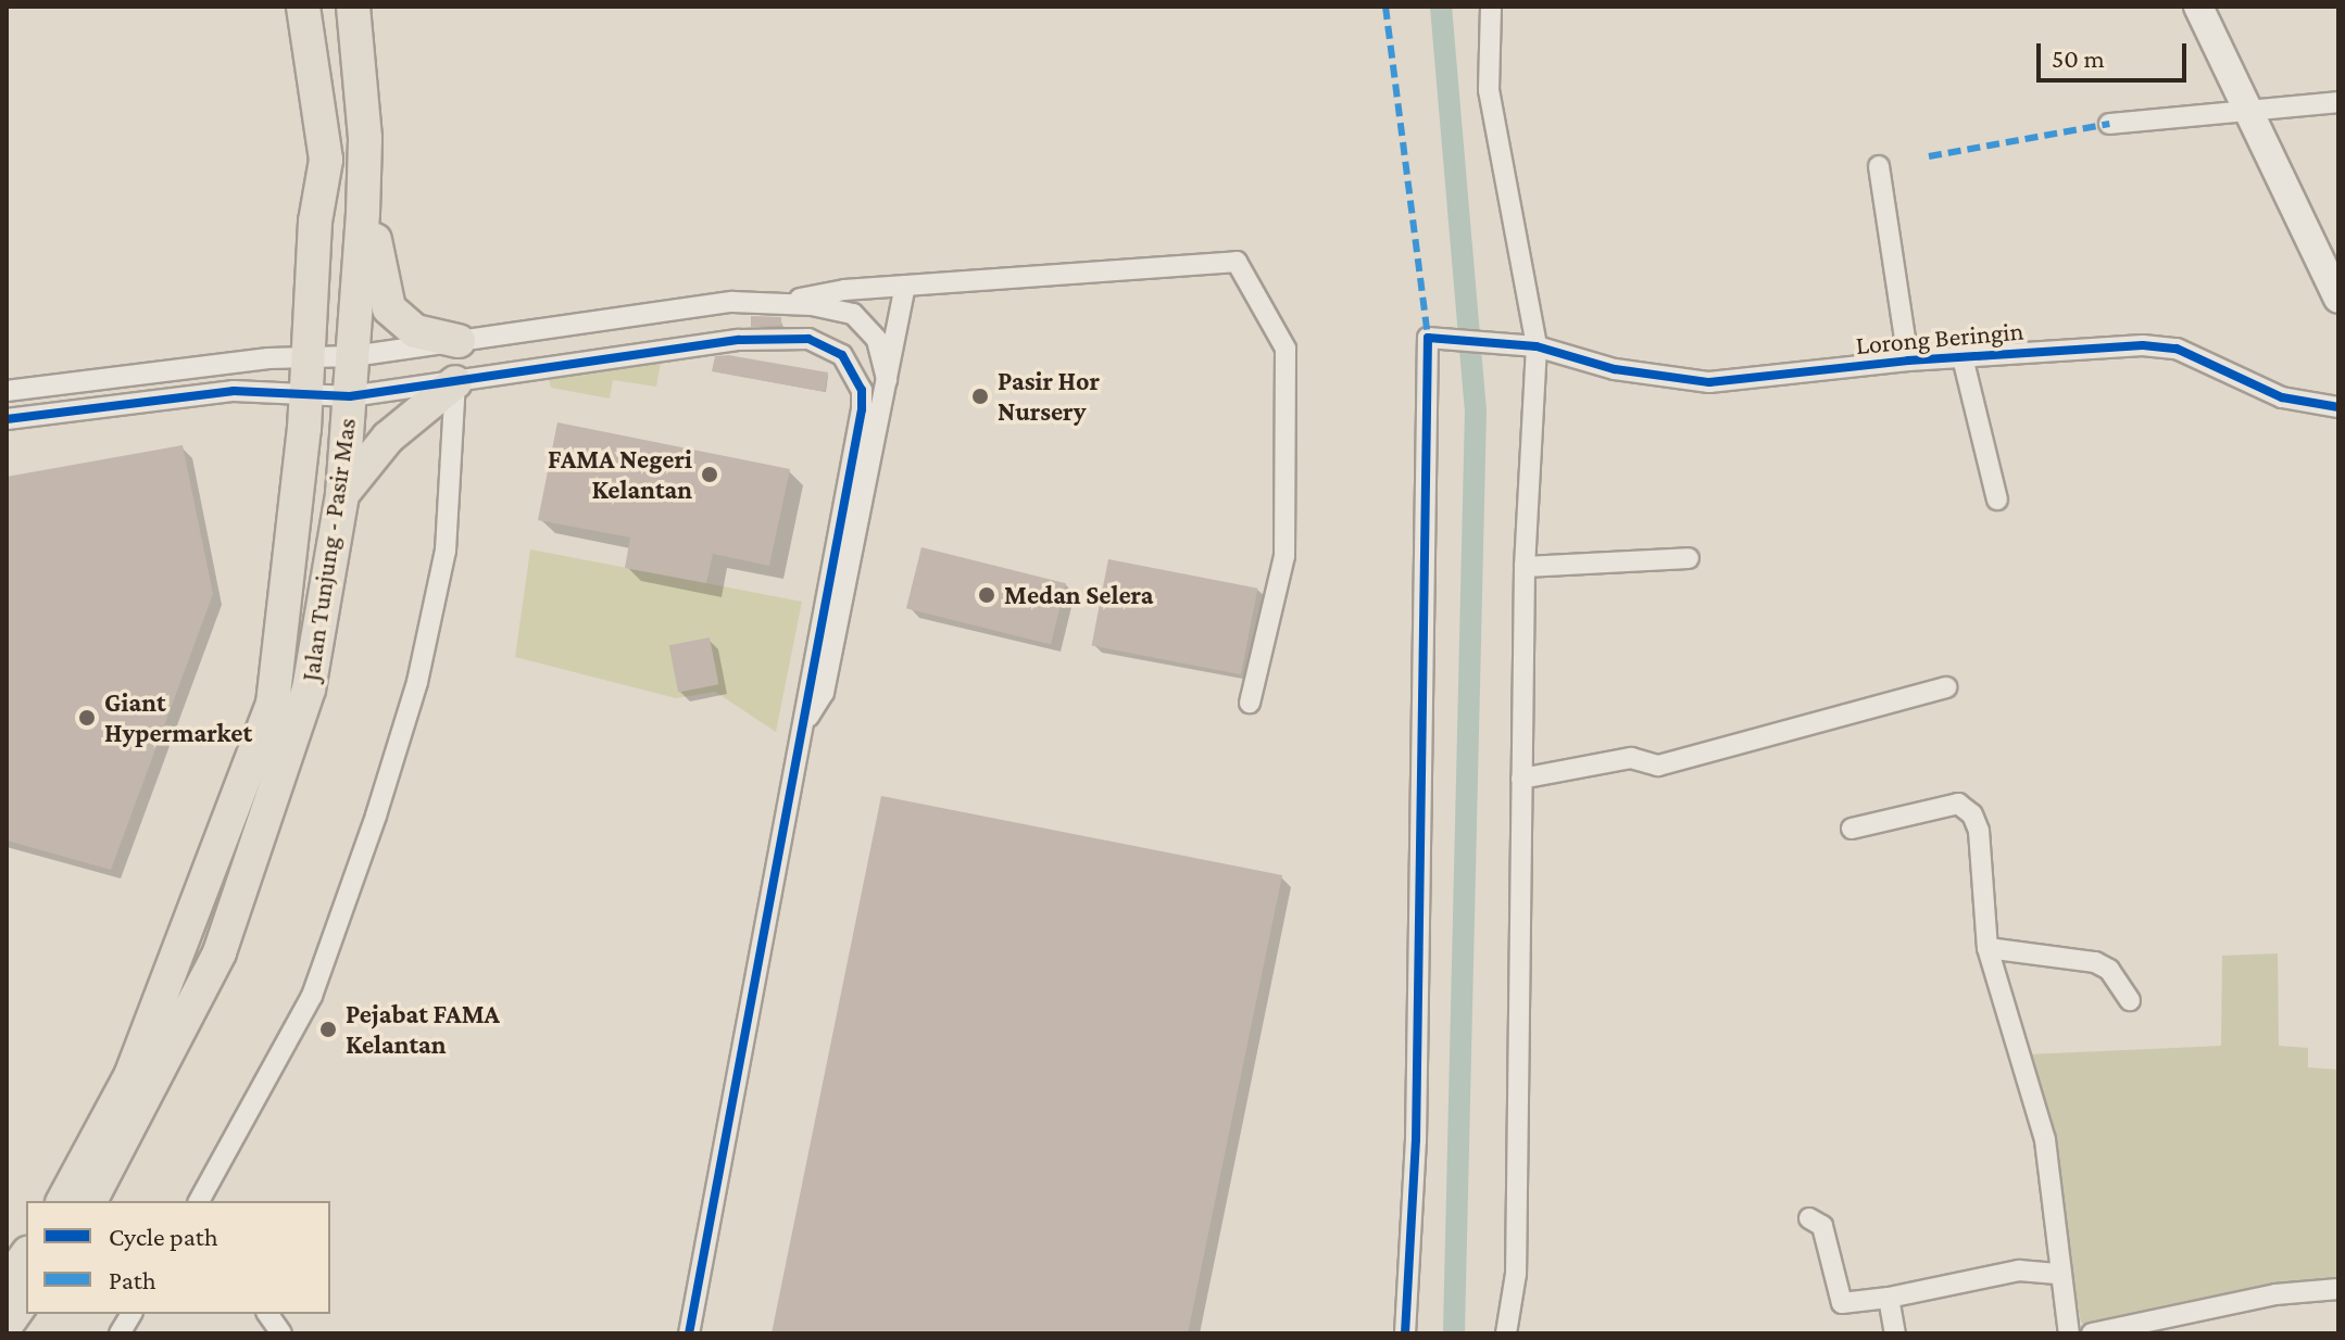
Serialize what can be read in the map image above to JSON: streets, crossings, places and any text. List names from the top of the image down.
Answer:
{
  "streets": {
    "main road": ["Jalan Tunjung - Pasir Mas"],
    "street": ["Lorong Beringin"]
  },
  "places": [
    "Pasir Hor Nursery",
    "FAMA Negeri Kelantan",
    "Medan Selera",
    "Giant Hypermarket",
    "Pejabat FAMA Kelantan"
  ],
  "legend": ["Cycle path", "Path"],
  "scale_bar": "50 m"
}
